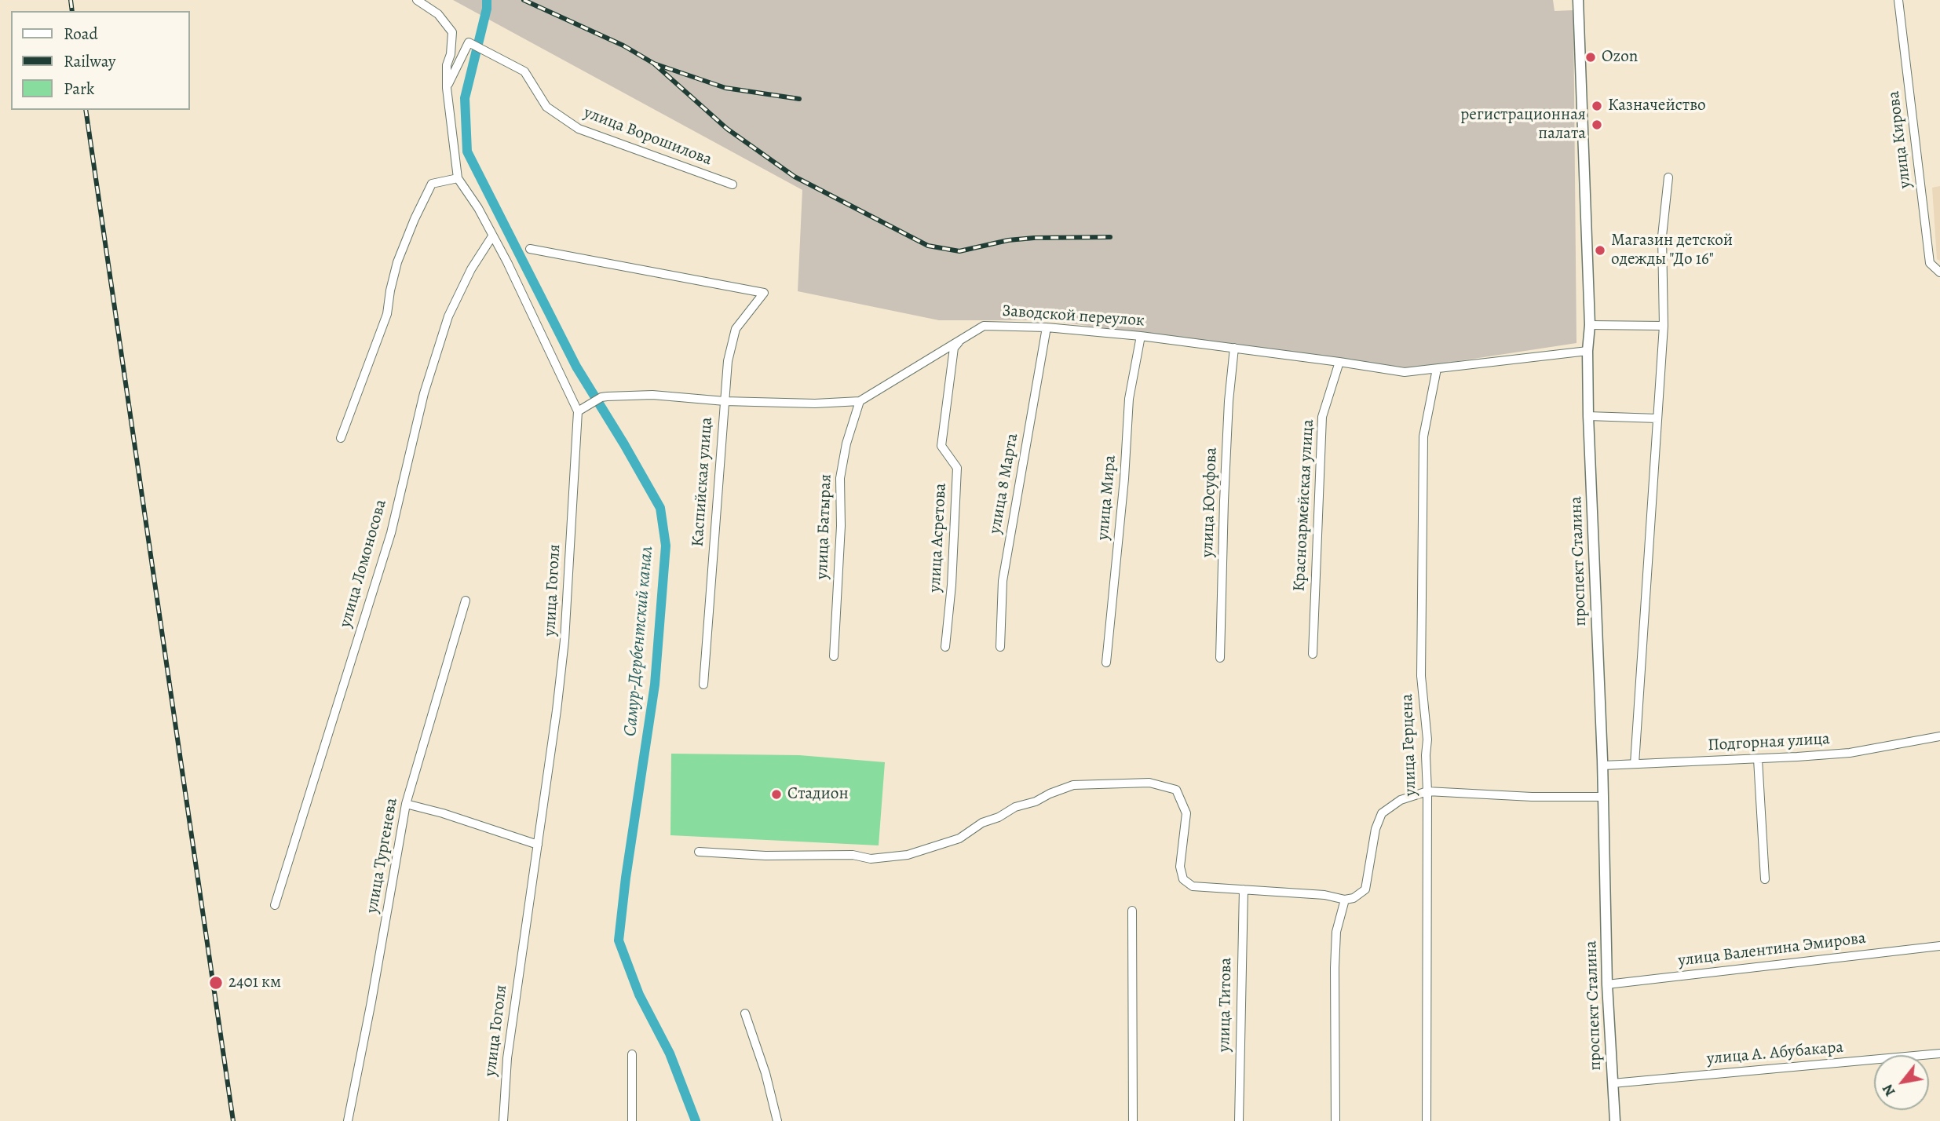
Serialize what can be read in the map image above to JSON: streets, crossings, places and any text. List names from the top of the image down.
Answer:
{
  "streets": {
    "street": [
      "улица Ворошилова",
      "улица Кирова",
      "Заводской переулок",
      "Каспийская улица",
      "улица 8 Марта",
      "улица Мира",
      "улица Юсуфова",
      "Красноармейская улица",
      "улица Батырая",
      "улица Асретова",
      "проспект Сталина",
      "улица Ломоносова",
      "улица Гоголя",
      "Подгорная улица",
      "улица Герцена",
      "улица Тургенева",
      "улица Валентина Эмирова",
      "улица Титова",
      "улица А. Абубакара"
    ]
  },
  "crossings": [
    ["улица Ворошилова", "улица Гоголя"],
    ["Заводской переулок", "Каспийская улица"],
    ["Заводской переулок", "улица 8 Марта"],
    ["Заводской переулок", "улица Мира"],
    ["Заводской переулок", "улица Юсуфова"],
    ["Заводской переулок", "Красноармейская улица"],
    ["Заводской переулок", "улица Батырая"],
    ["Заводской переулок", "улица Асретова"],
    ["Заводской переулок", "проспект Сталина"],
    ["Заводской переулок", "улица Гоголя"],
    ["Заводской переулок", "улица Герцена"],
    ["проспект Сталина", "Подгорная улица"],
    ["проспект Сталина", "улица Валентина Эмирова"],
    ["проспект Сталина", "улица А. Абубакара"],
    ["улица Ломоносова", "улица Гоголя"]
  ],
  "water": ["Самур-Дербентский канал"],
  "places": [
    "Ozon",
    "Казначейство",
    "регистрационная палата",
    "Магазин детской одежды \"До 16\"",
    "Стадион",
    "2401 км"
  ],
  "legend": ["Road", "Railway", "Park"],
  "north": "bottom left"
}
